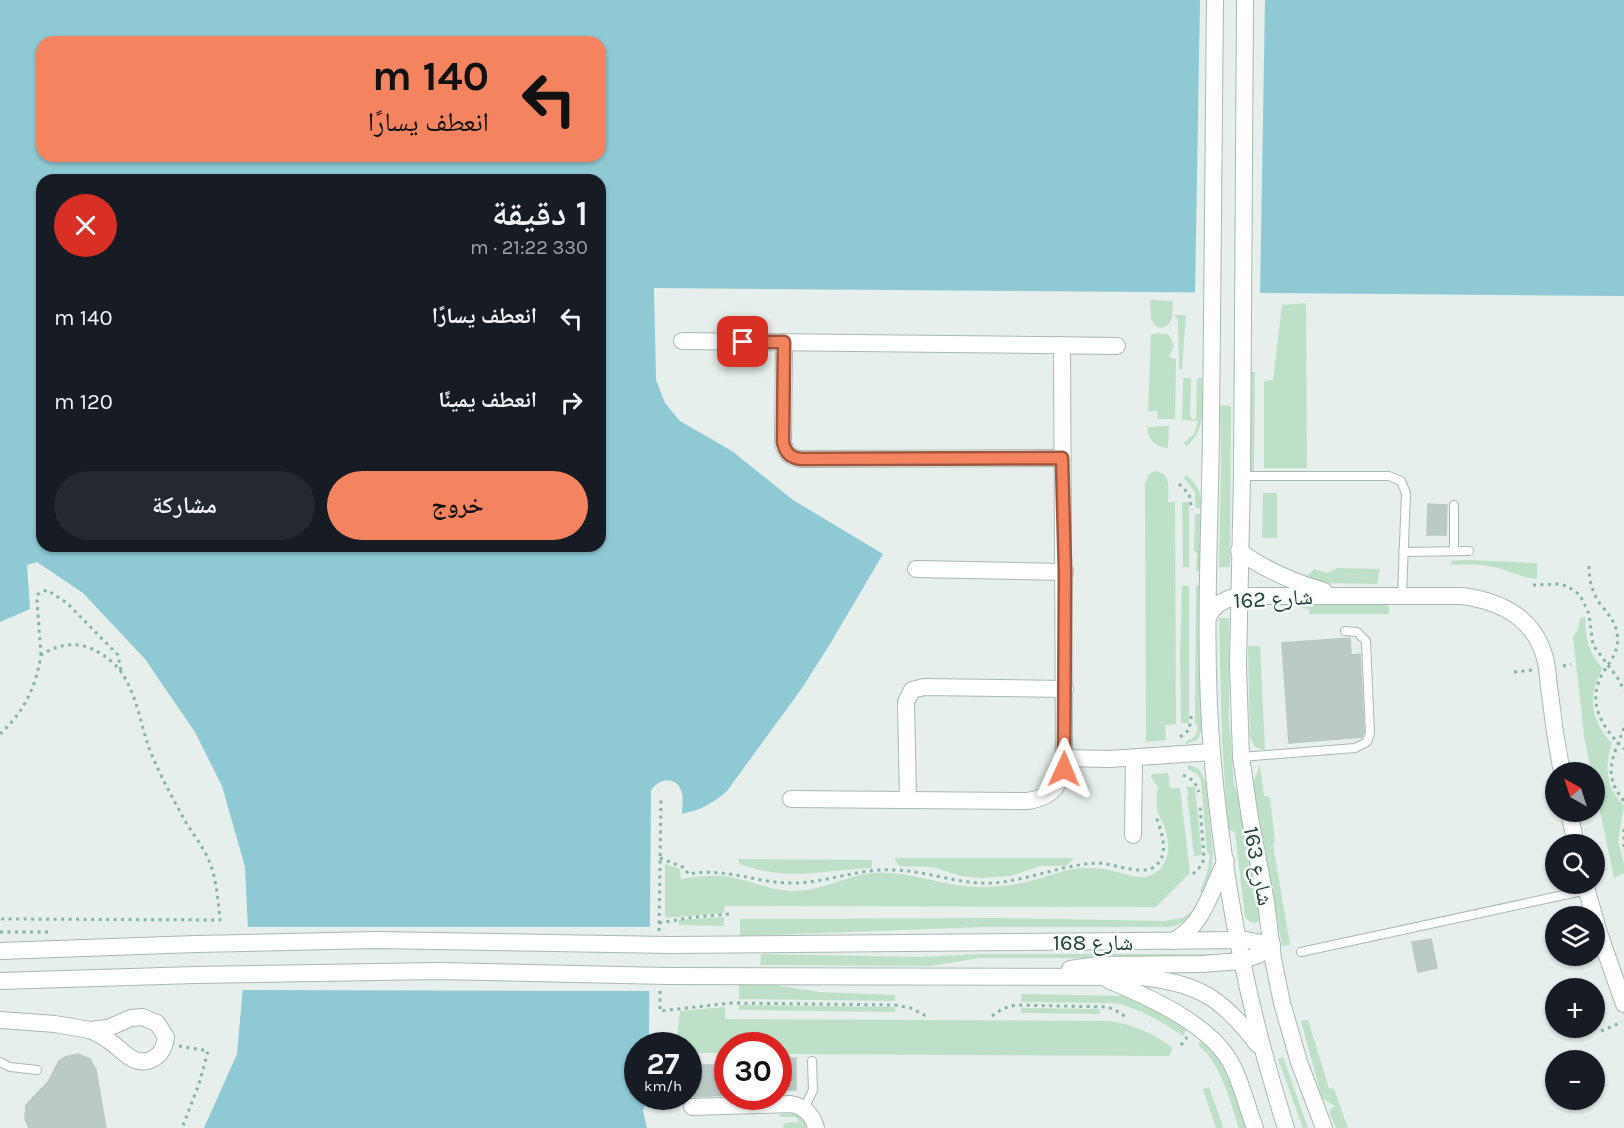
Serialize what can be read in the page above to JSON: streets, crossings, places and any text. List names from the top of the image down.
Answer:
{
  "streets": {
    "street": ["شارع 162", "شارع 163", "شارع 168"]
  },
  "crossings": [
    ["شارع 162", "شارع 163"],
    ["شارع 163", "شارع 168"]
  ],
  "north": "top left",
  "page": {
    "turn": ["140 m", "انعطف يسارًا"],
    "heading": ["1 دقيقة", "330 m · 21:22"],
    "list": [
      {
        "name": "انعطف يسارًا",
        "value": "140 m"
      },
      {
        "name": "انعطف يمينًا",
        "value": "120 m"
      }
    ],
    "buttons": ["خروج", "مشاركة"],
    "map_buttons": ["+", "−"],
    "speed": "27 km/h",
    "limit": "30"
  }
}
